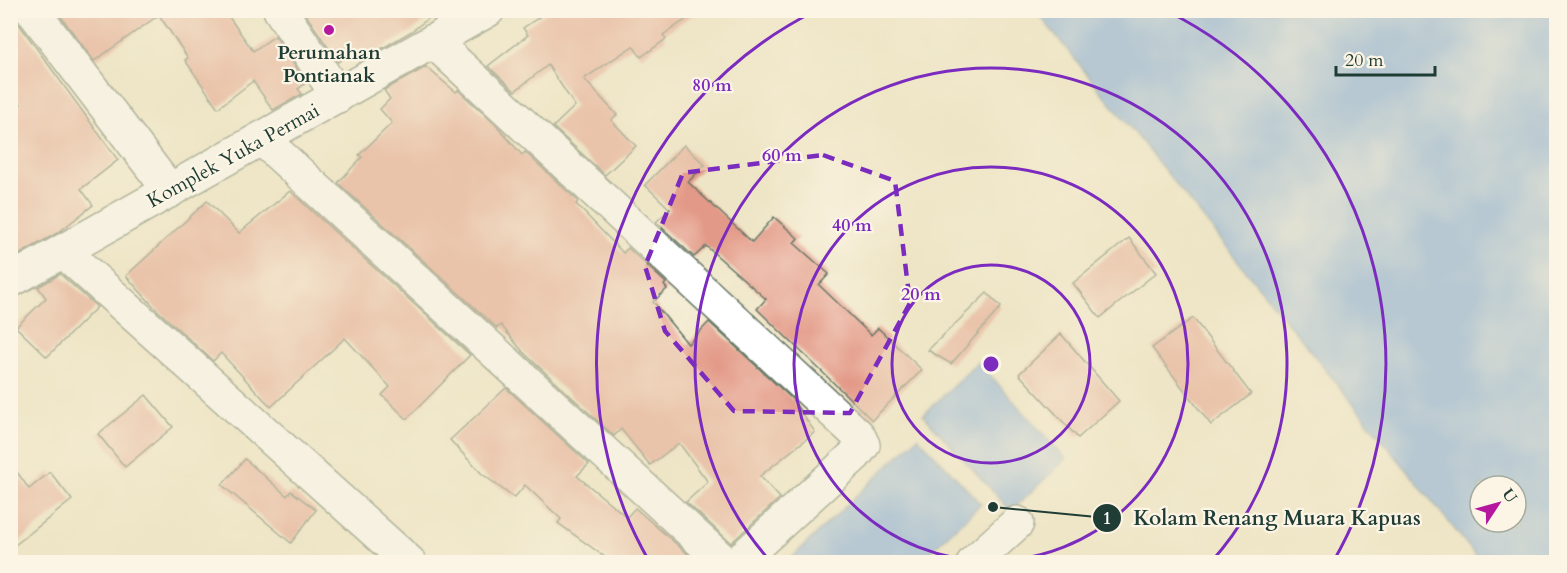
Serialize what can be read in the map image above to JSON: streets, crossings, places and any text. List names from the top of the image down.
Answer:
{
  "streets": {
    "street": ["Komplek Yuka Permai"]
  },
  "places": ["Perumahan Pontianak", "Kolam Renang Muara Kapuas"],
  "scale_bar": "20 m",
  "north": "top right",
  "rings": [
    "80 m",
    "60 m",
    "40 m",
    "20 m"
  ]
}
